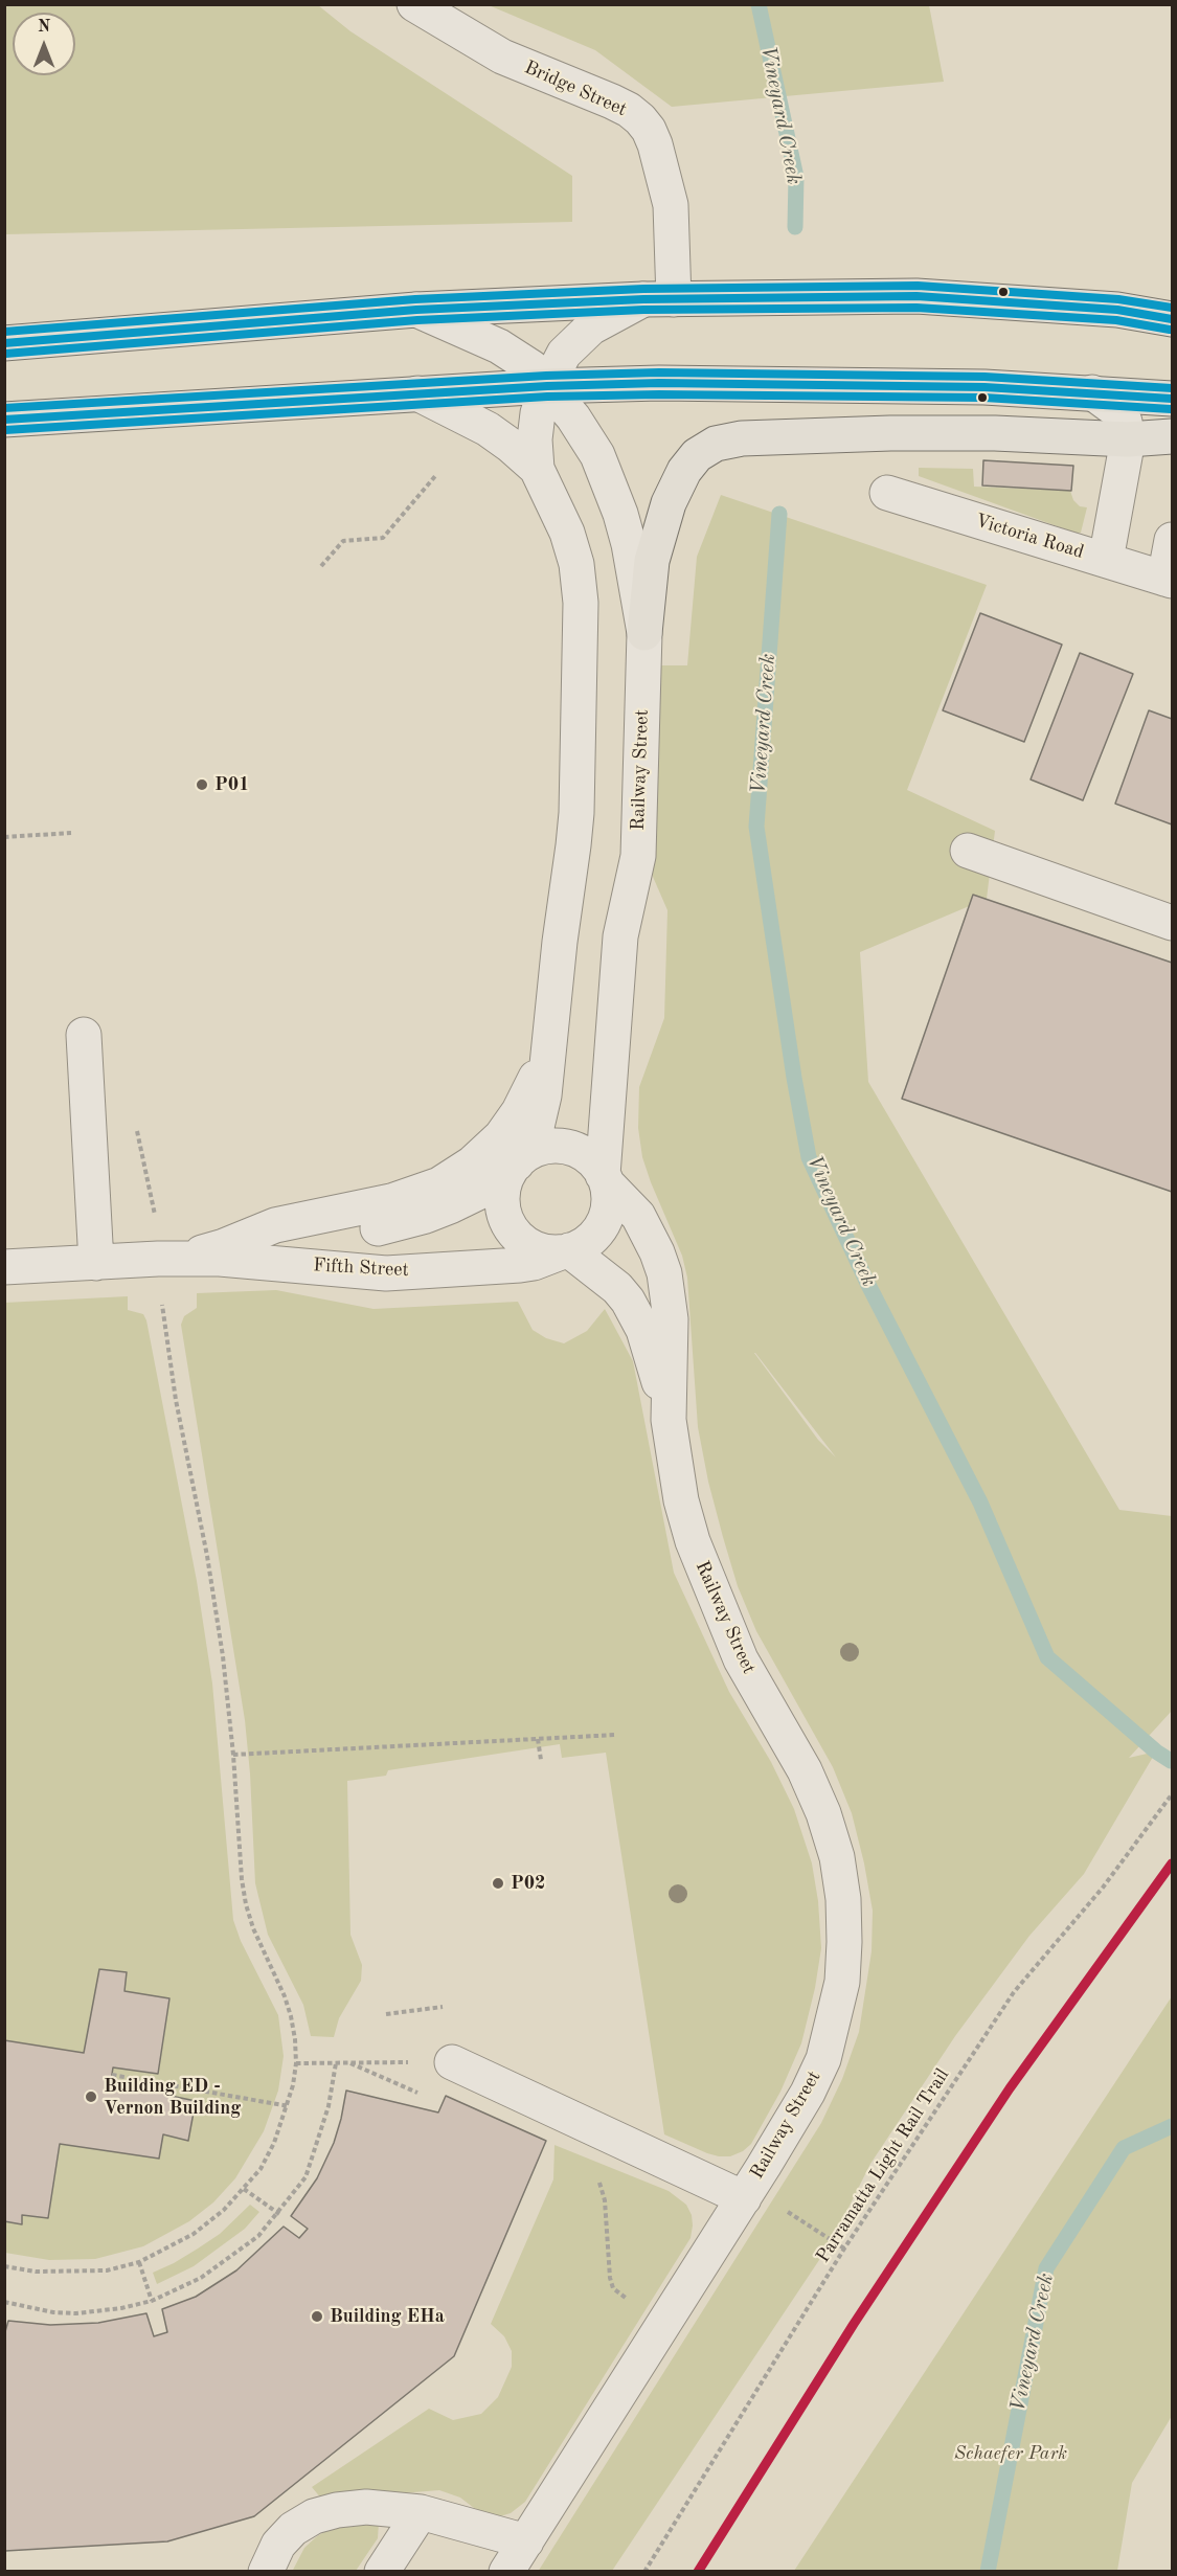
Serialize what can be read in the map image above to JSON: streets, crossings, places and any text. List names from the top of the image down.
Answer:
{
  "streets": {
    "street": [
      "Bridge Street",
      "Victoria Road",
      "Railway Street",
      "Fifth Street"
    ],
    "path": ["Parramatta Light Rail Trail"]
  },
  "crossings": [
    ["Railway Street", "Fifth Street"]
  ],
  "water": ["Vineyard Creek"],
  "parks": ["Schaefer Park"],
  "places": [
    "P01",
    "P02",
    "Building ED - Vernon Building",
    "Building EHa"
  ],
  "north": "top"
}
